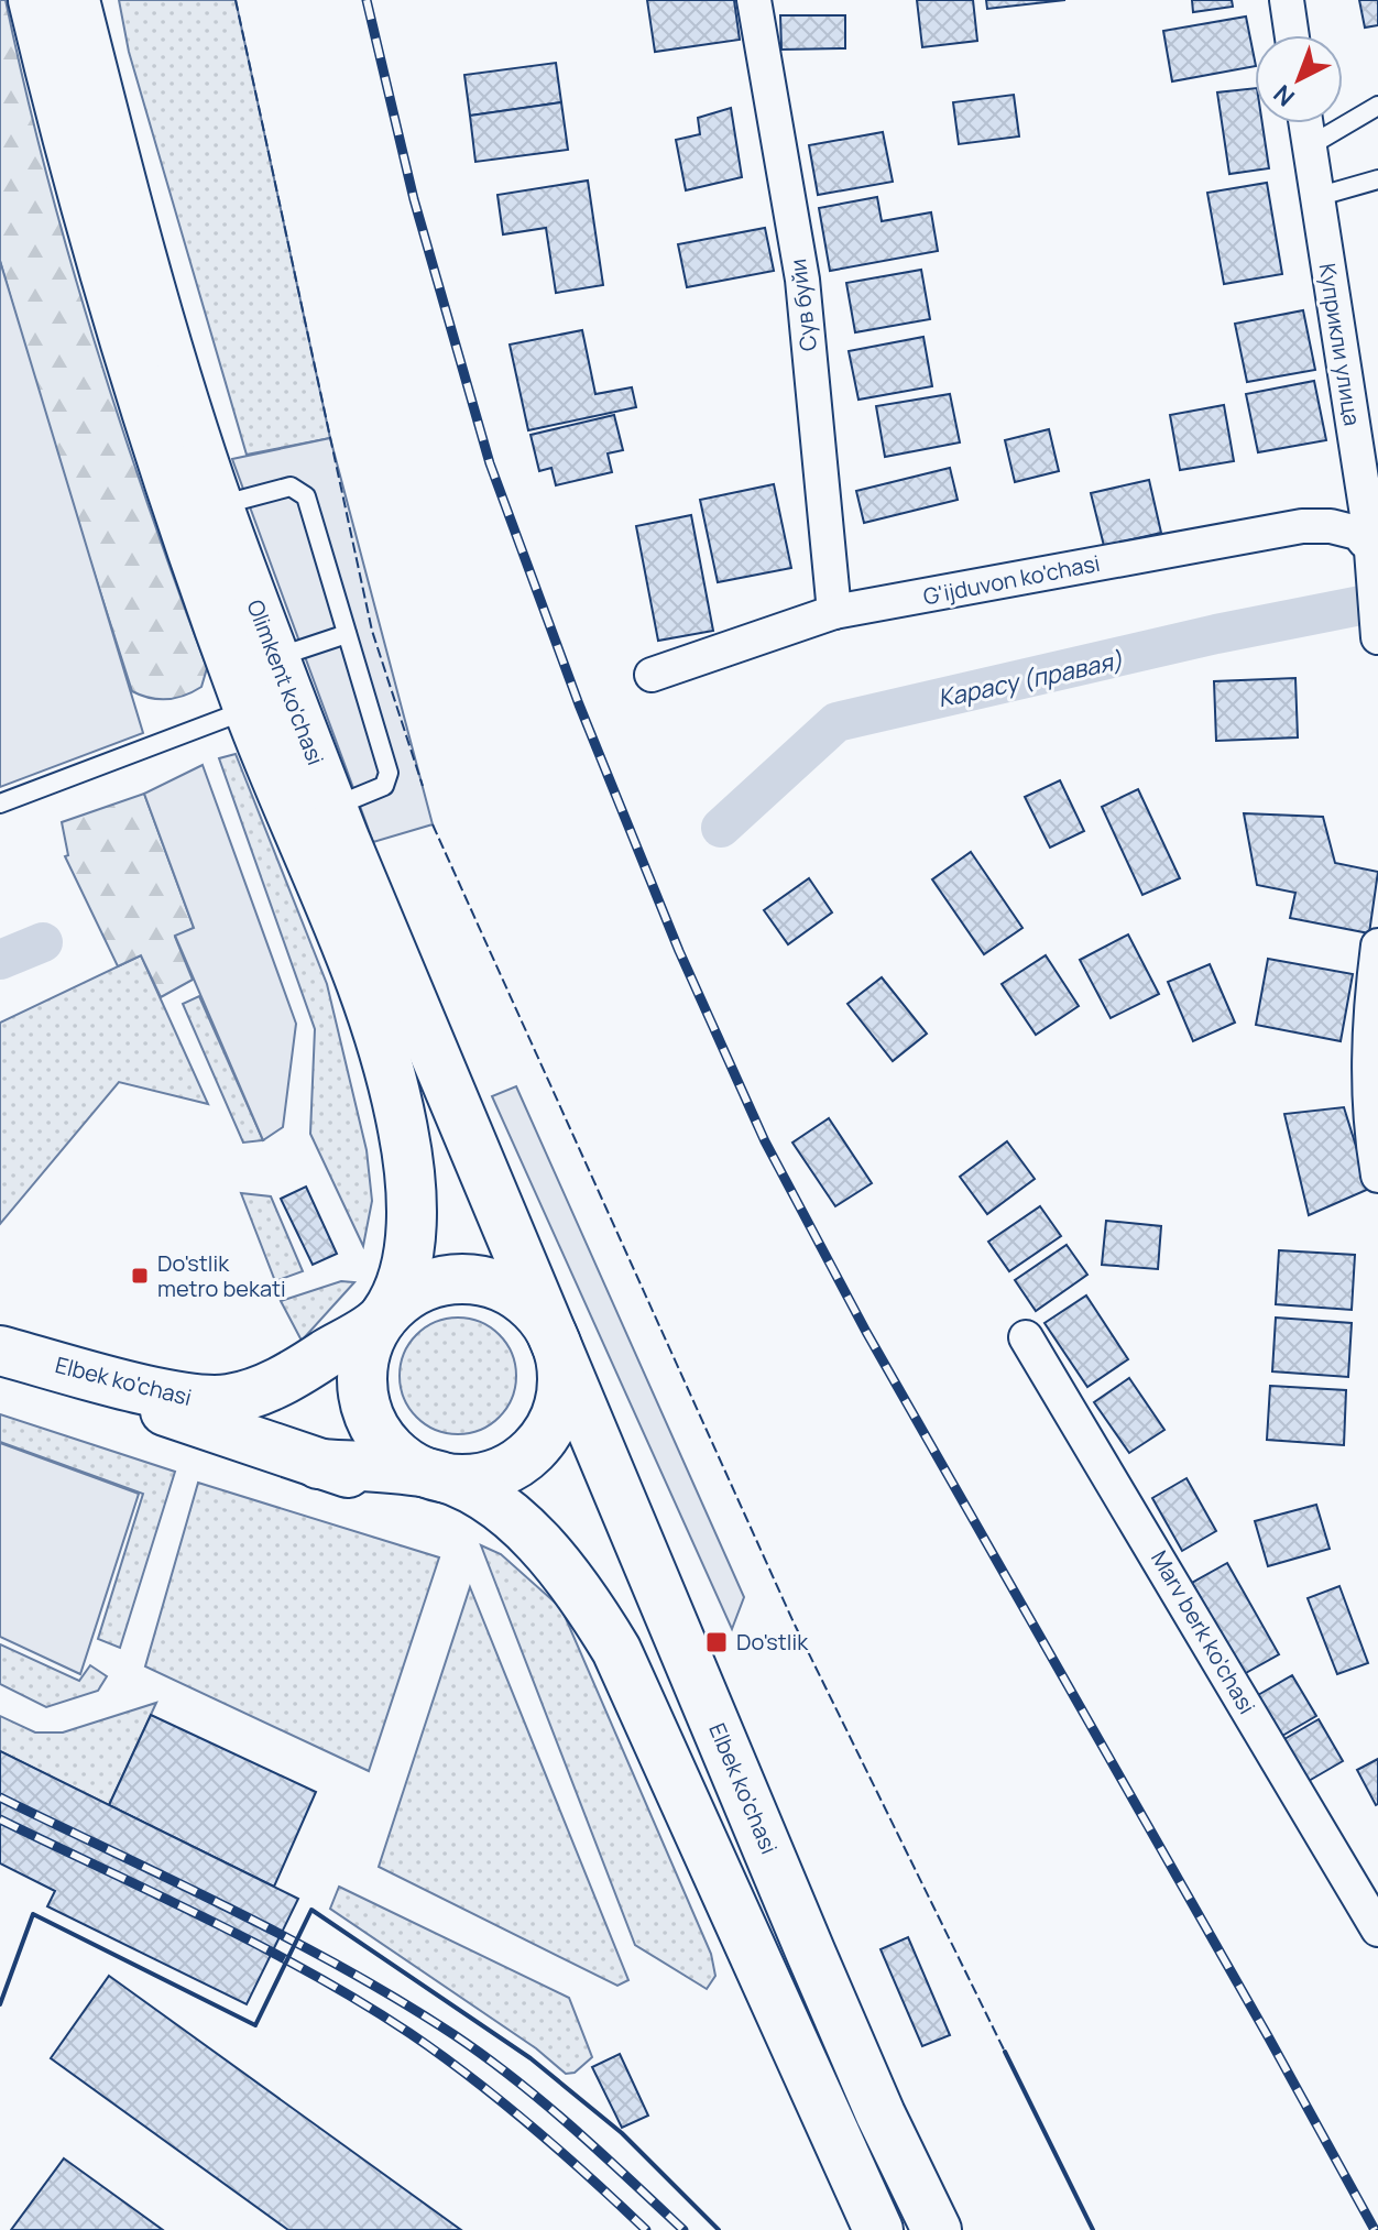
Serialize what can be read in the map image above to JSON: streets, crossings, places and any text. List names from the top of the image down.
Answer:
{
  "streets": {
    "main road": ["Olimkent ko'chasi", "Elbek ko'chasi"],
    "street": [
      "Сув буйи",
      "Куприкли улица",
      "G'ijduvon ko'chasi",
      "Marv berk ko'chasi"
    ]
  },
  "crossings": [
    ["Сув буйи", "G'ijduvon ko'chasi"],
    ["Куприкли улица", "G'ijduvon ko'chasi"],
    ["Olimkent ko'chasi", "Elbek ko'chasi"]
  ],
  "water": ["Карасу (правая)"],
  "places": {
    "transit": ["Do'stlik metro bekati", "Do'stlik"]
  },
  "north": "bottom left"
}
